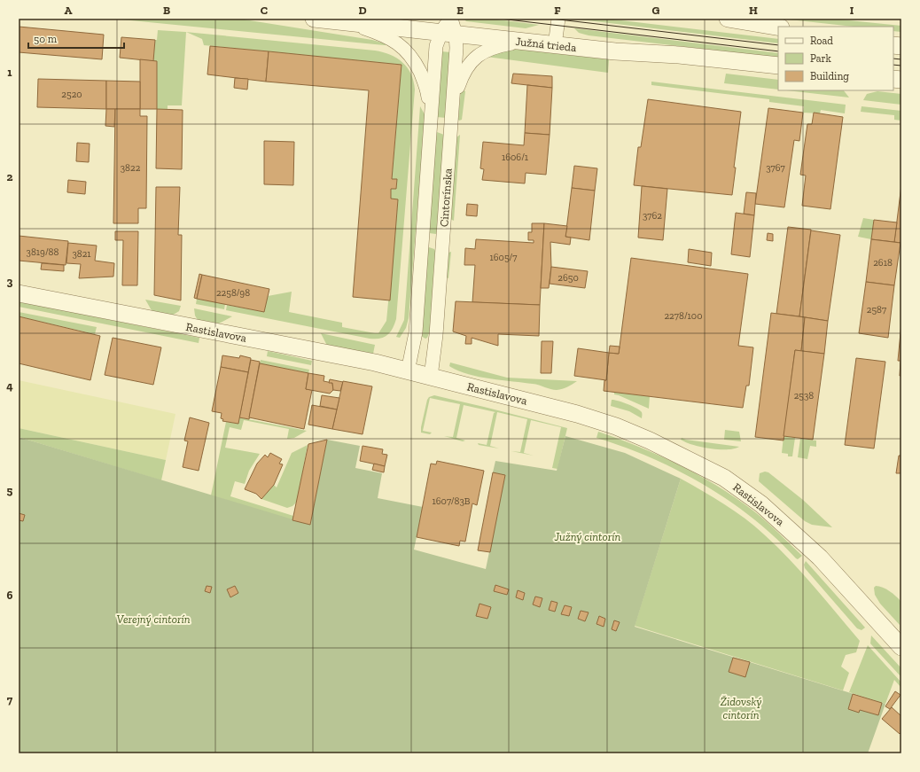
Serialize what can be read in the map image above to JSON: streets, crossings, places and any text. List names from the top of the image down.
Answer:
{
  "streets": {
    "street": ["Južná trieda", "Cintorínska", "Rastislavova"]
  },
  "crossings": [
    ["Južná trieda", "Cintorínska"],
    ["Cintorínska", "Rastislavova"]
  ],
  "parks": ["Južný cintorín", "Verejný cintorín", "Židovský cintorín"],
  "house_numbers": [
    "2520",
    "1606/1",
    "3822",
    "3767",
    "3762",
    "3819/88",
    "3821",
    "1605/7",
    "2618",
    "2650",
    "2258/98",
    "2587",
    "2278/100",
    "2538",
    "1607/83B"
  ],
  "legend": ["Road", "Park", "Building"],
  "scale_bar": "50 m",
  "grid": {
    "columns": [
      "A",
      "B",
      "C",
      "D",
      "E",
      "F",
      "G",
      "H",
      "I"
    ],
    "rows": [
      "1",
      "2",
      "3",
      "4",
      "5",
      "6",
      "7"
    ]
  }
}
